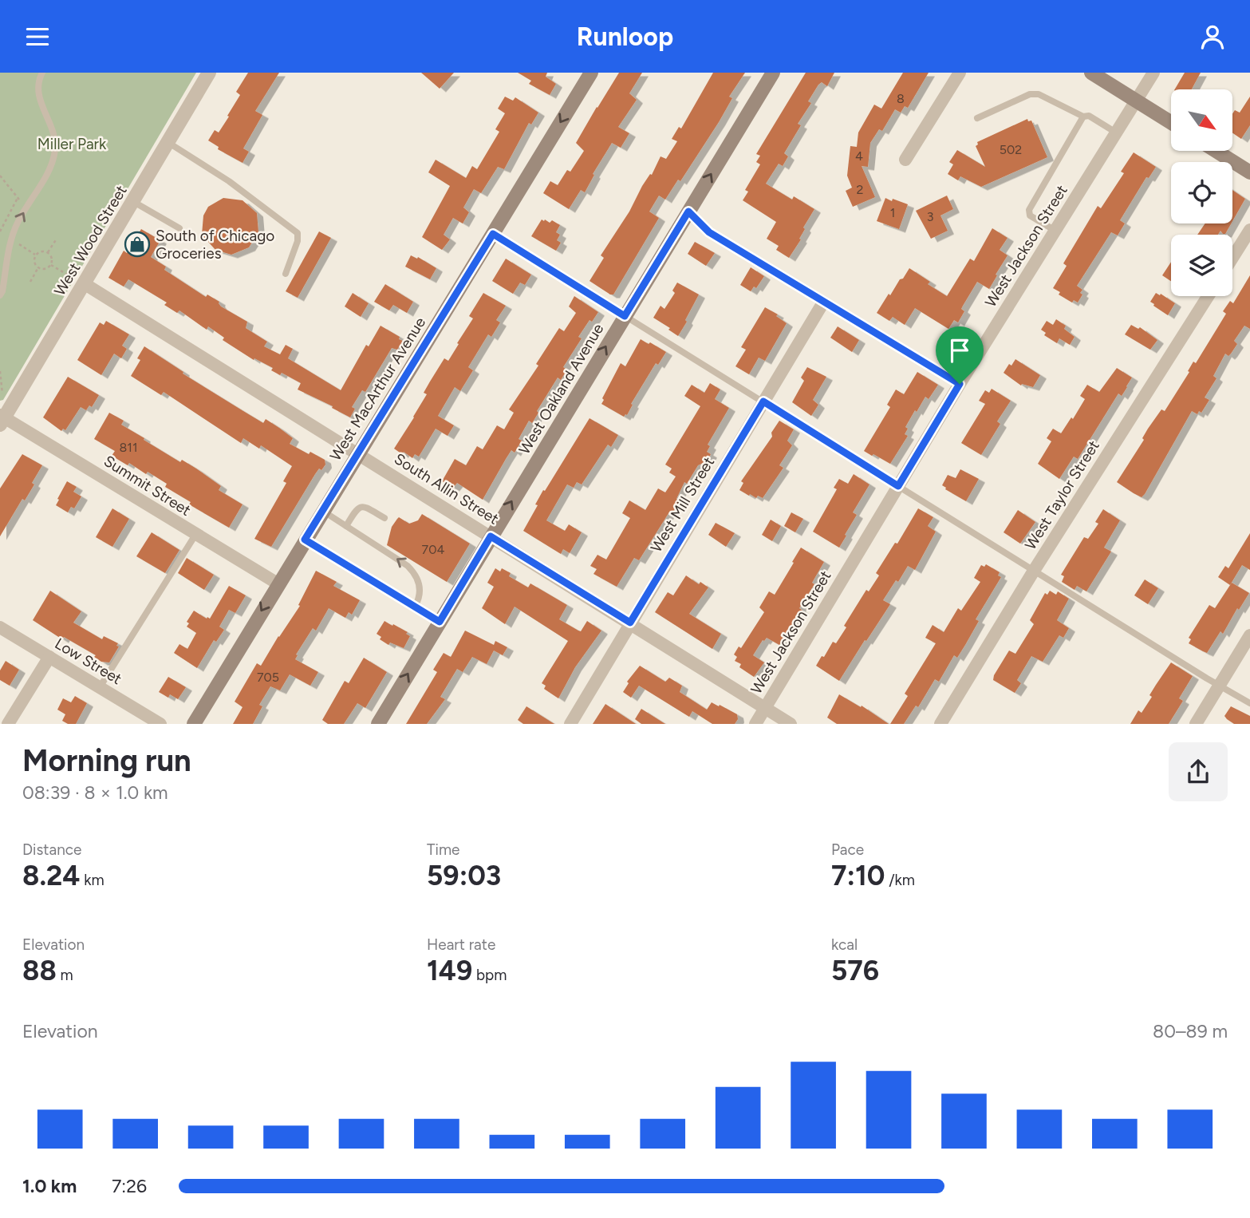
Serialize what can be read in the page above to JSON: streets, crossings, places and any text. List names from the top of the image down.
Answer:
{
  "streets": {
    "main road": ["West MacArthur Avenue", "West Oakland Avenue"],
    "street": [
      "West Wood Street",
      "West Jackson Street",
      "Summit Street",
      "South Allin Street",
      "West Taylor Street",
      "West Mill Street",
      "Low Street"
    ]
  },
  "crossings": [
    ["West Wood Street", "Summit Street"],
    ["West Wood Street", "South Allin Street"],
    ["West Jackson Street", "South Allin Street"],
    ["West MacArthur Avenue", "Summit Street"],
    ["West MacArthur Avenue", "South Allin Street"],
    ["West Oakland Avenue", "South Allin Street"],
    ["South Allin Street", "West Mill Street"]
  ],
  "one_way": ["West MacArthur Avenue", "West Oakland Avenue"],
  "parks": ["Miller Park"],
  "places": {
    "shop": ["South of Chicago Groceries"]
  },
  "house_numbers": [
    "8",
    "502",
    "4",
    "2",
    "1",
    "3",
    "811",
    "704",
    "705"
  ],
  "north": "bottom right",
  "page": {
    "header": "Runloop",
    "heading": ["Morning run", "08:39 · 8 × 1.0 km"],
    "stats": [
      ["Distance", "8.24 km"],
      ["Time", "59:03"],
      ["Pace", "7:10 /km"],
      ["Elevation", "88 m"],
      ["Heart rate", "149 bpm"],
      ["kcal", "576"]
    ],
    "chart": ["Elevation", "80–89 m"],
    "list": [
      {
        "name": "1.0 km",
        "note": "7:26"
      }
    ]
  }
}
